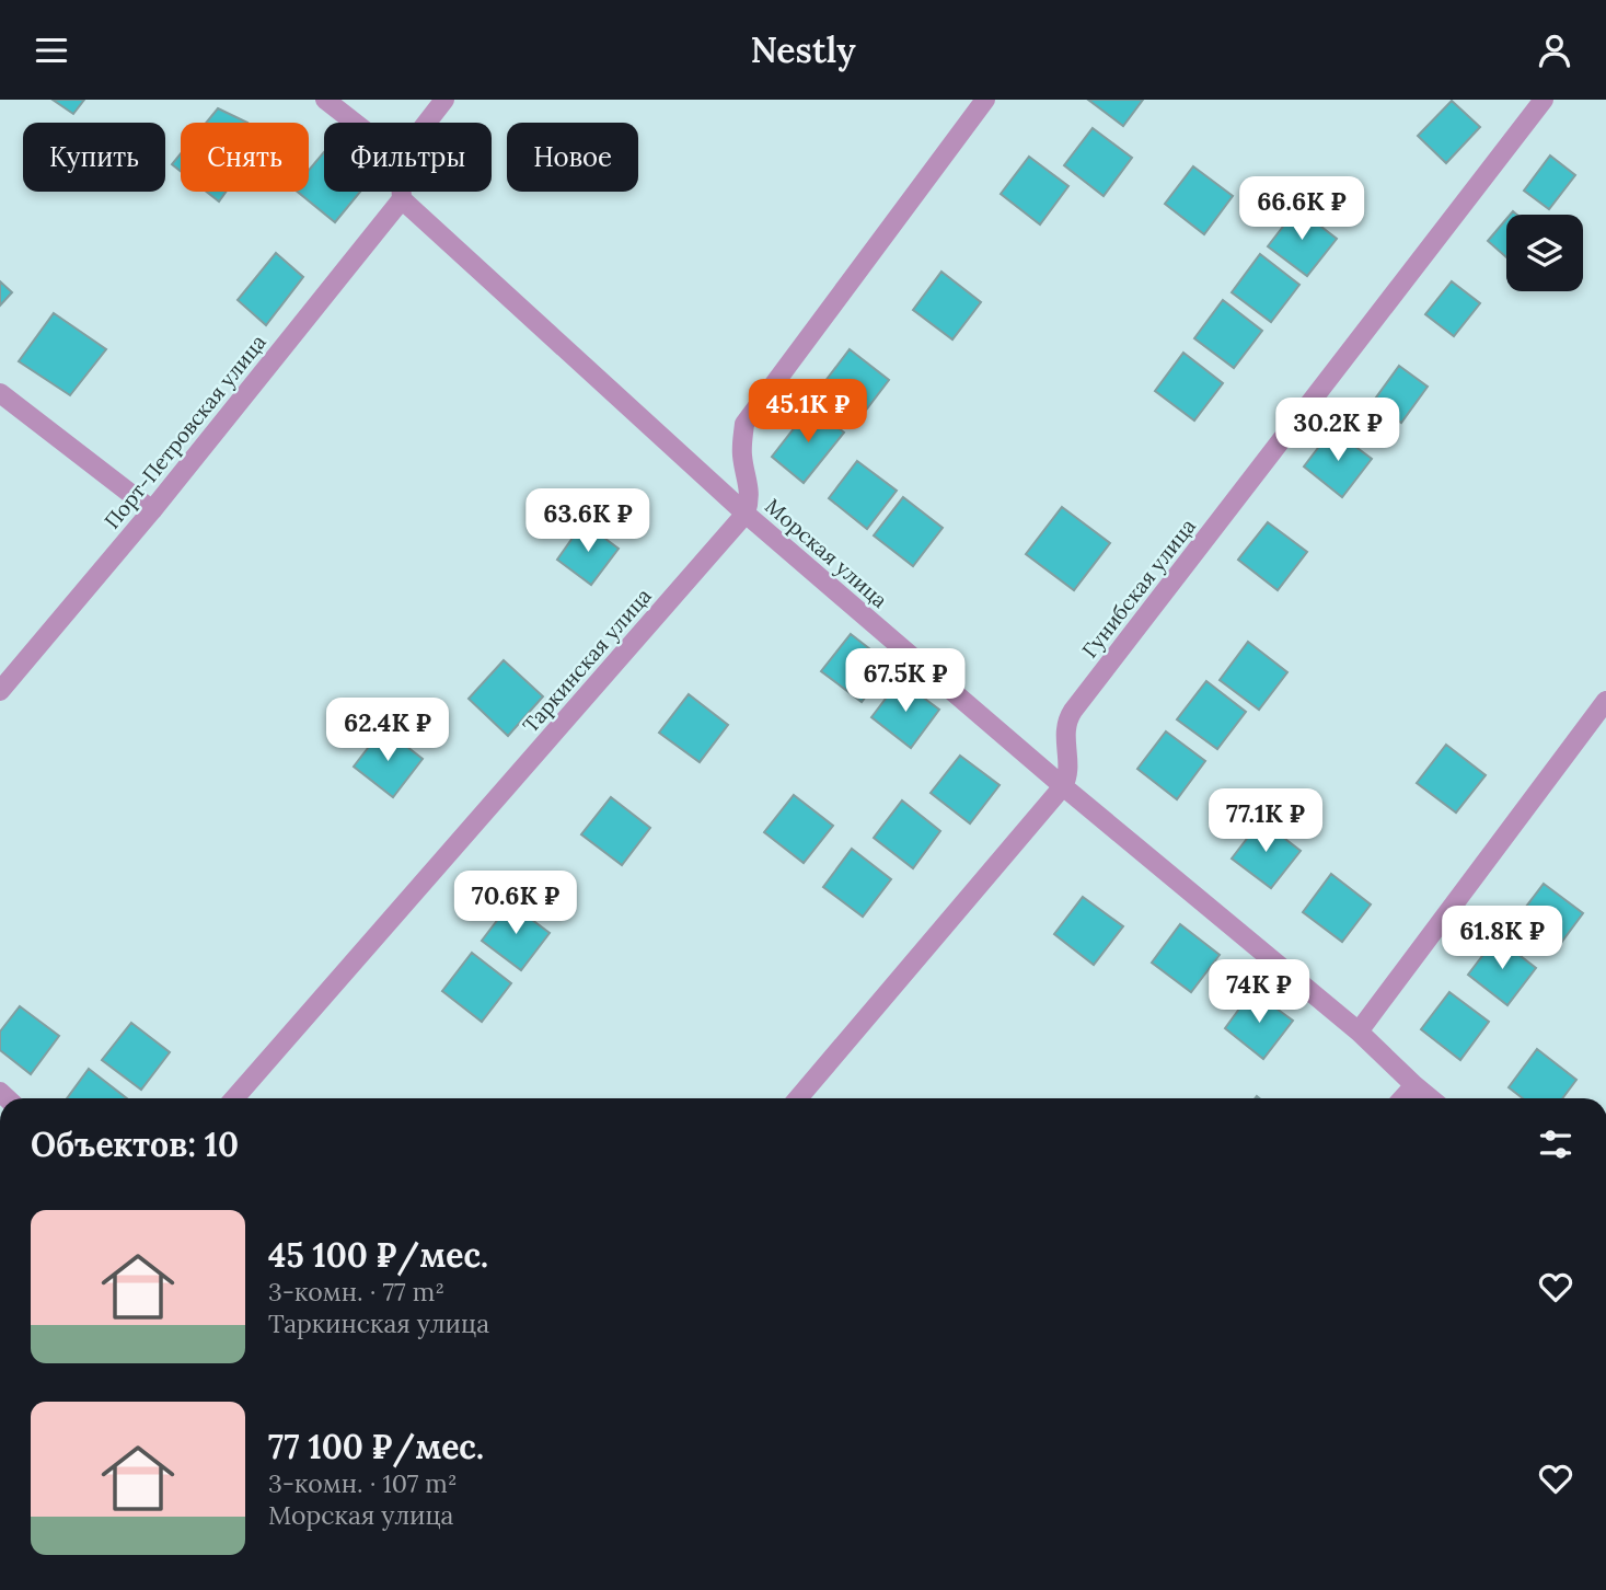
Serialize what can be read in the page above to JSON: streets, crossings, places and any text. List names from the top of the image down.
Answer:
{
  "streets": {
    "street": [
      "Порт-Петровская улица",
      "Морская улица",
      "Гунибская улица",
      "Таркинская улица"
    ]
  },
  "crossings": [
    ["Порт-Петровская улица", "Морская улица"],
    ["Морская улица", "Гунибская улица"],
    ["Морская улица", "Таркинская улица"]
  ],
  "page": {
    "header": "Nestly",
    "chip": [
      "Купить",
      "Снять",
      "Фильтры",
      "Новое"
    ],
    "price": [
      "66.6K ₽",
      "45.1K ₽",
      "30.2K ₽",
      "63.6K ₽",
      "67.5K ₽",
      "62.4K ₽",
      "77.1K ₽",
      "70.6K ₽",
      "61.8K ₽",
      "74K ₽"
    ],
    "heading": "Объектов: 10",
    "list": [
      {
        "name": "45 100 ₽/мес.",
        "note": "3-комн. · 77 m² · Таркинская улица"
      },
      {
        "name": "77 100 ₽/мес.",
        "note": "3-комн. · 107 m² · Морская улица"
      }
    ]
  }
}
